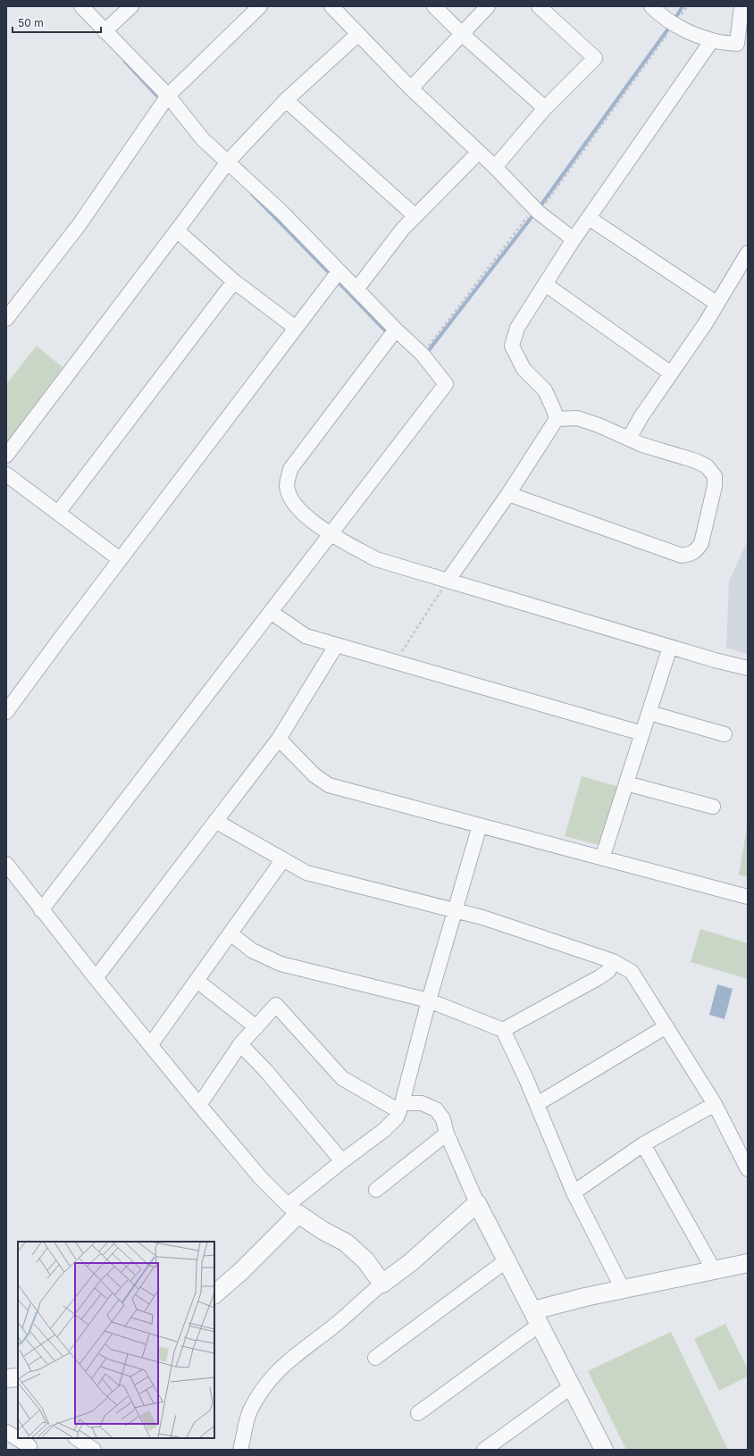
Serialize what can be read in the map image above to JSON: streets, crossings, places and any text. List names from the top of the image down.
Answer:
{
  "scale_bar": "50 m"
}
